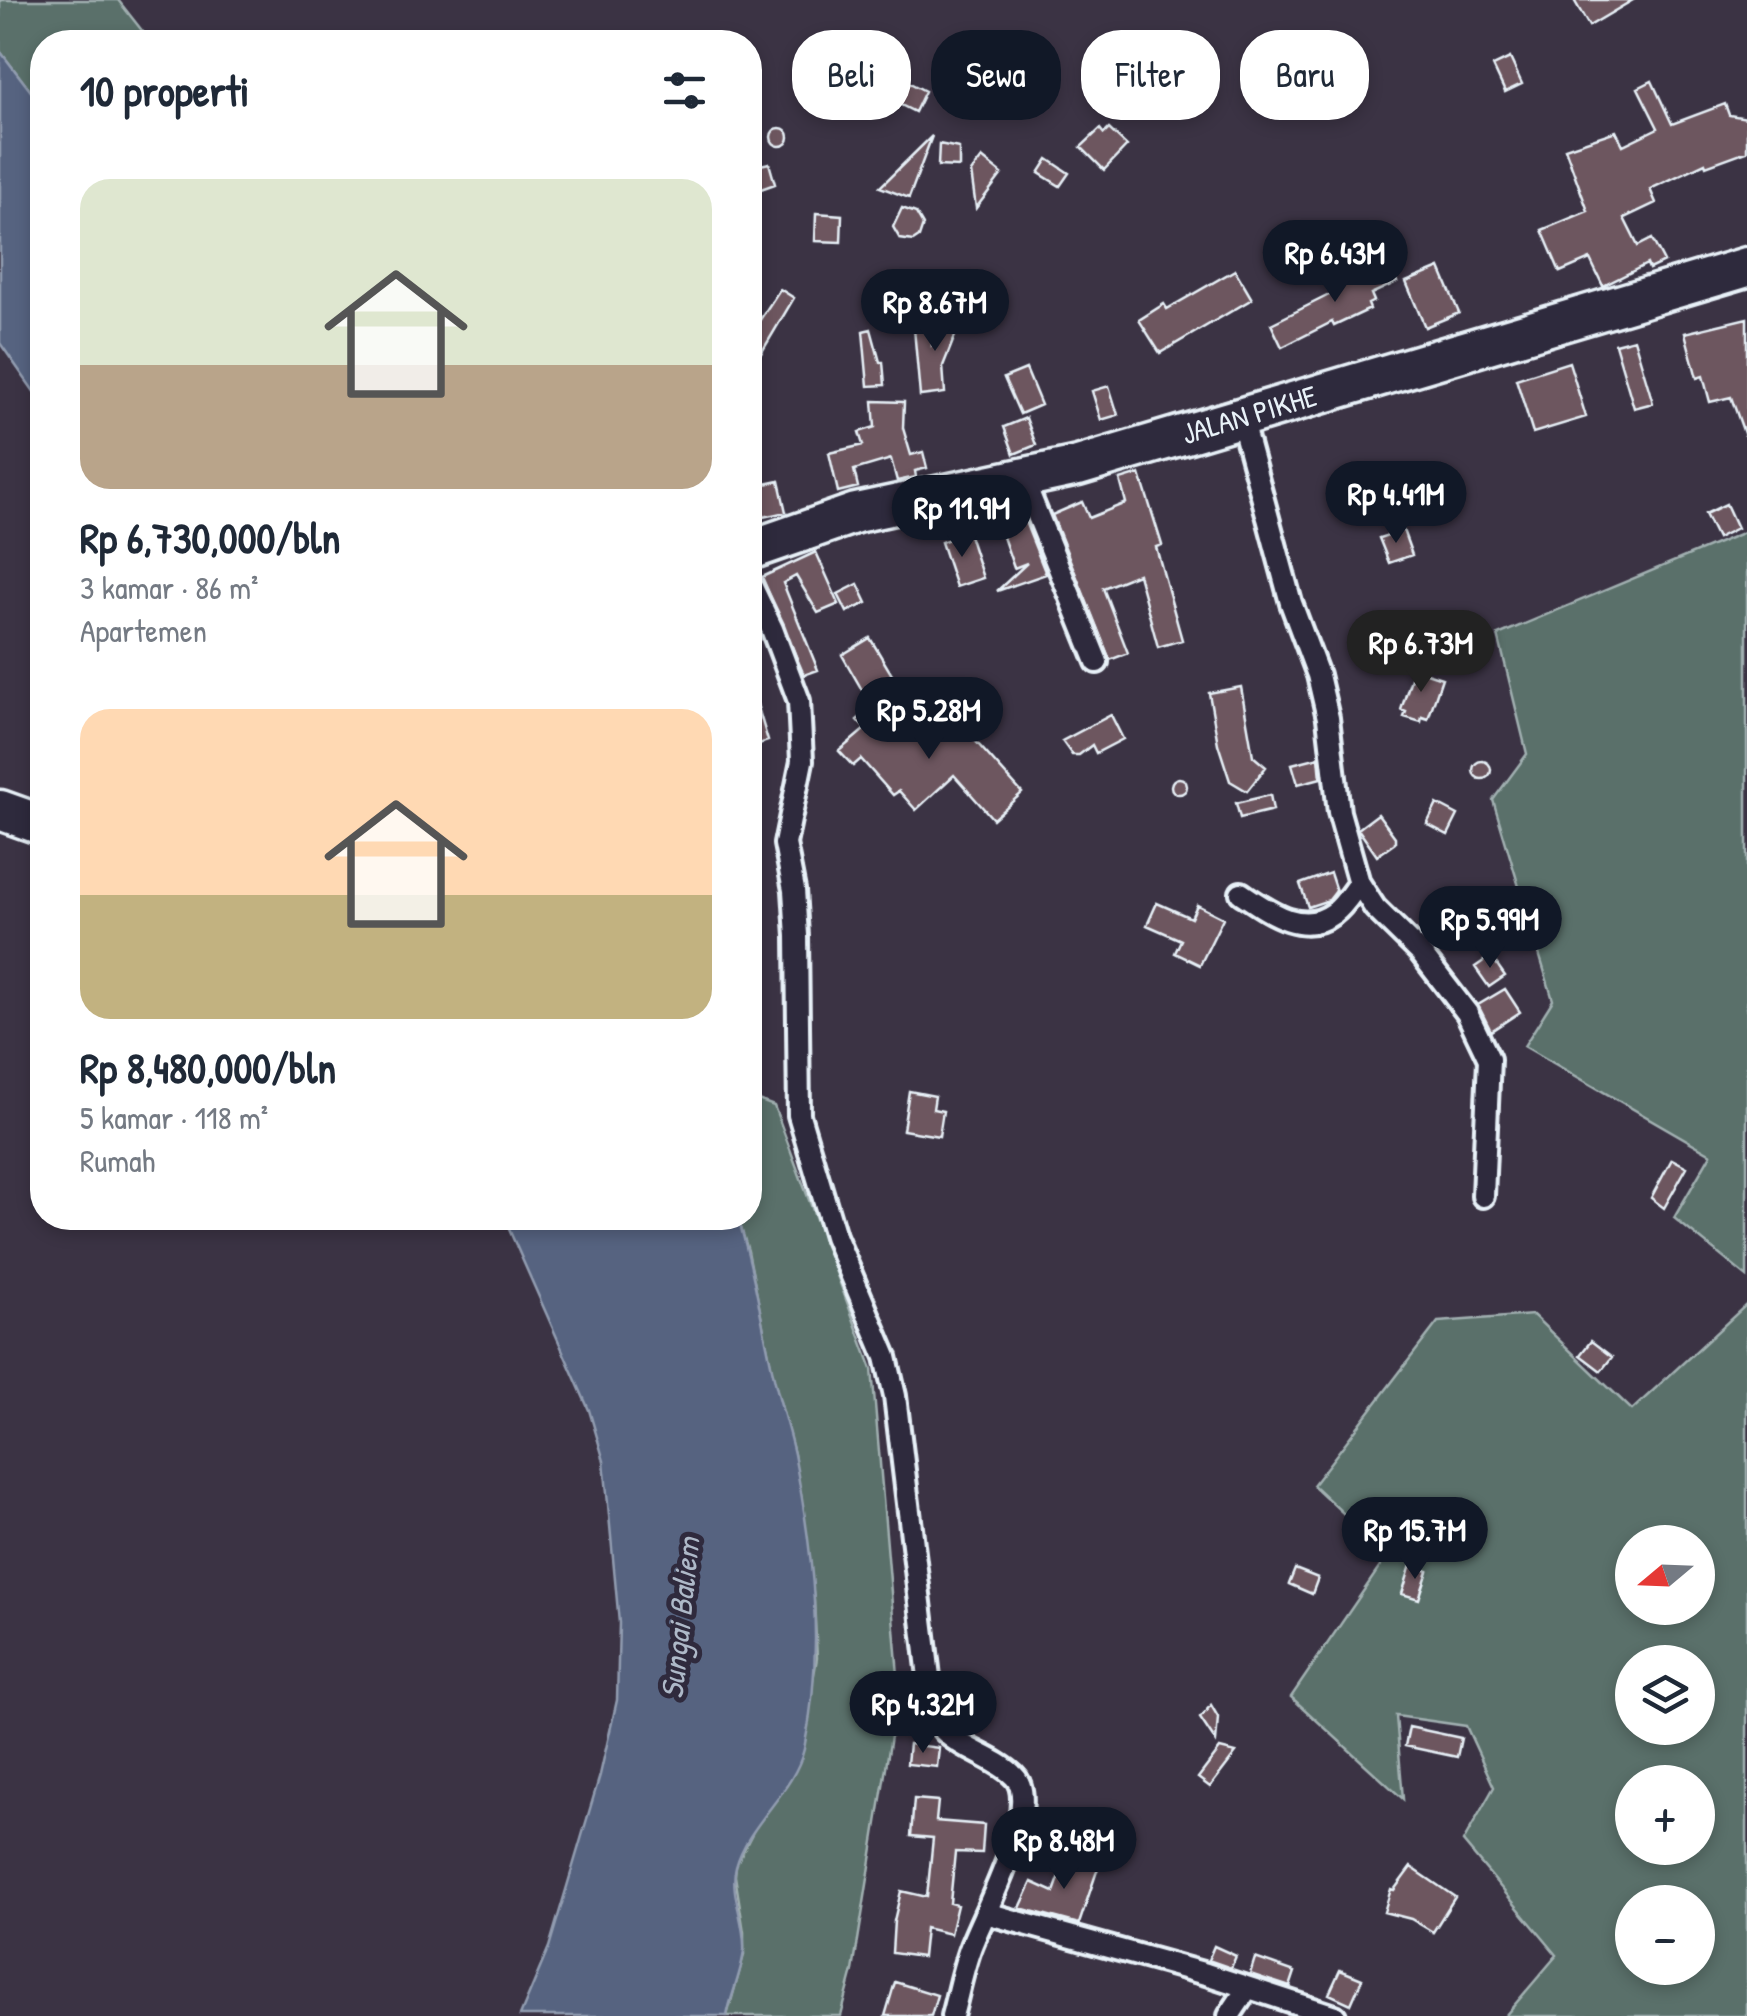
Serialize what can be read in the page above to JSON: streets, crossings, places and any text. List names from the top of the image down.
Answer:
{
  "streets": {
    "highway": ["JALAN PIKHE"]
  },
  "water": ["Sungai Baliem"],
  "north": "left",
  "page": {
    "chip": [
      "Beli",
      "Sewa",
      "Filter",
      "Baru"
    ],
    "heading": "10 properti",
    "list": [
      {
        "name": "Rp 6,730,000/bln",
        "note": "3 kamar · 86 m² · Apartemen"
      },
      {
        "name": "Rp 8,480,000/bln",
        "note": "5 kamar · 118 m² · Rumah"
      }
    ],
    "price": [
      "Rp 6.43M",
      "Rp 8.67M",
      "Rp 4.41M",
      "Rp 11.9M",
      "Rp 6.73M",
      "Rp 5.28M",
      "Rp 5.99M",
      "Rp 15.7M",
      "Rp 4.32M",
      "Rp 8.48M"
    ],
    "map_buttons": ["+", "−"]
  }
}
